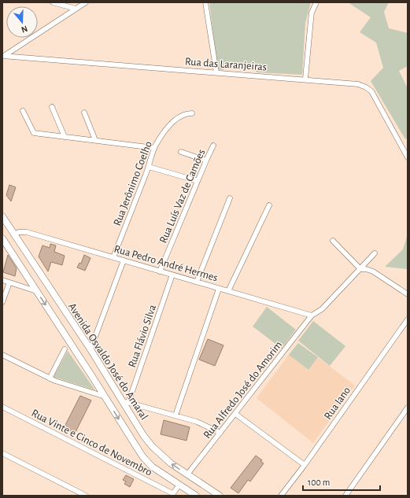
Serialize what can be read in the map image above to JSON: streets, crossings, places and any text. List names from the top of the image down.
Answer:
{
  "streets": {
    "main road": ["Avenida Osvaldo José do Amaral"],
    "street": [
      "Rua das Laranjeiras",
      "Rua Jerônimo Coelho",
      "Rua Luís Vaz de Camões",
      "Rua Pedro André Hermes",
      "Rua Flávio Silva",
      "Rua Alfredo José do Amorim",
      "Rua Iano",
      "Rua Vinte e Cinco de Novembro"
    ]
  },
  "crossings": [
    ["Rua Jerônimo Coelho", "Rua Pedro André Hermes"],
    ["Rua Luís Vaz de Camões", "Rua Pedro André Hermes"],
    ["Rua Pedro André Hermes", "Rua Flávio Silva"],
    ["Rua Pedro André Hermes", "Avenida Osvaldo José do Amaral"],
    ["Rua Pedro André Hermes", "Rua Alfredo José do Amorim"],
    ["Rua Flávio Silva", "Avenida Osvaldo José do Amaral"],
    ["Avenida Osvaldo José do Amaral", "Rua Alfredo José do Amorim"]
  ],
  "scale_bar": "100 m",
  "north": "bottom"
}
